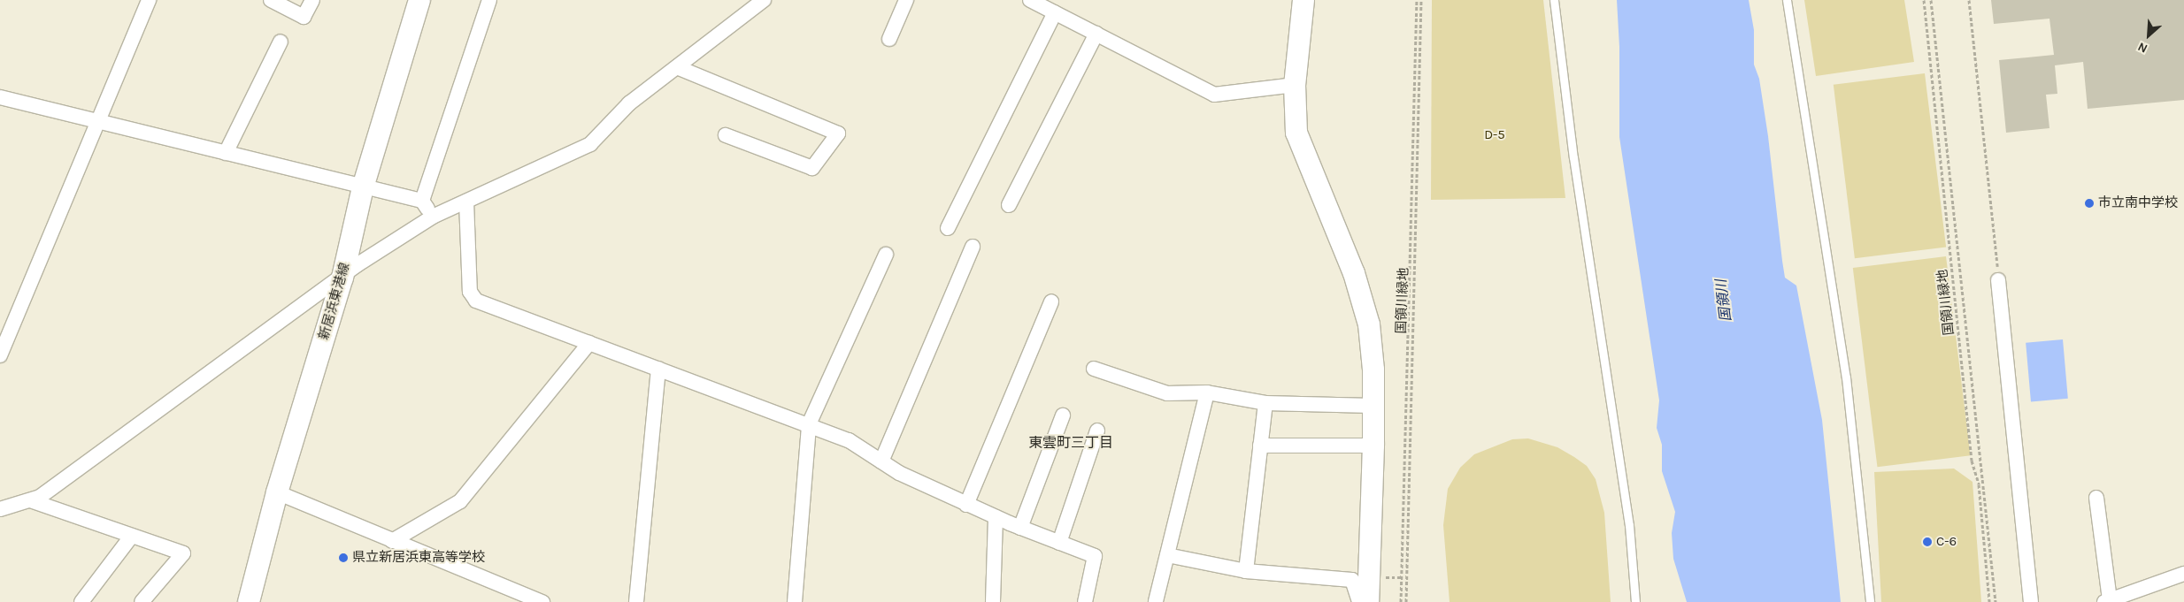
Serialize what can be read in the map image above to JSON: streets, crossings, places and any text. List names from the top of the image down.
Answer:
{
  "streets": {
    "main road": ["新居浜東港線"],
    "path": ["国領川緑地"]
  },
  "districts": ["東雲町三丁目"],
  "water": ["国領川"],
  "parks": ["D-5"],
  "places": ["市立南中学校", "C-6", "県立新居浜東高等学校"],
  "north": "bottom left"
}
